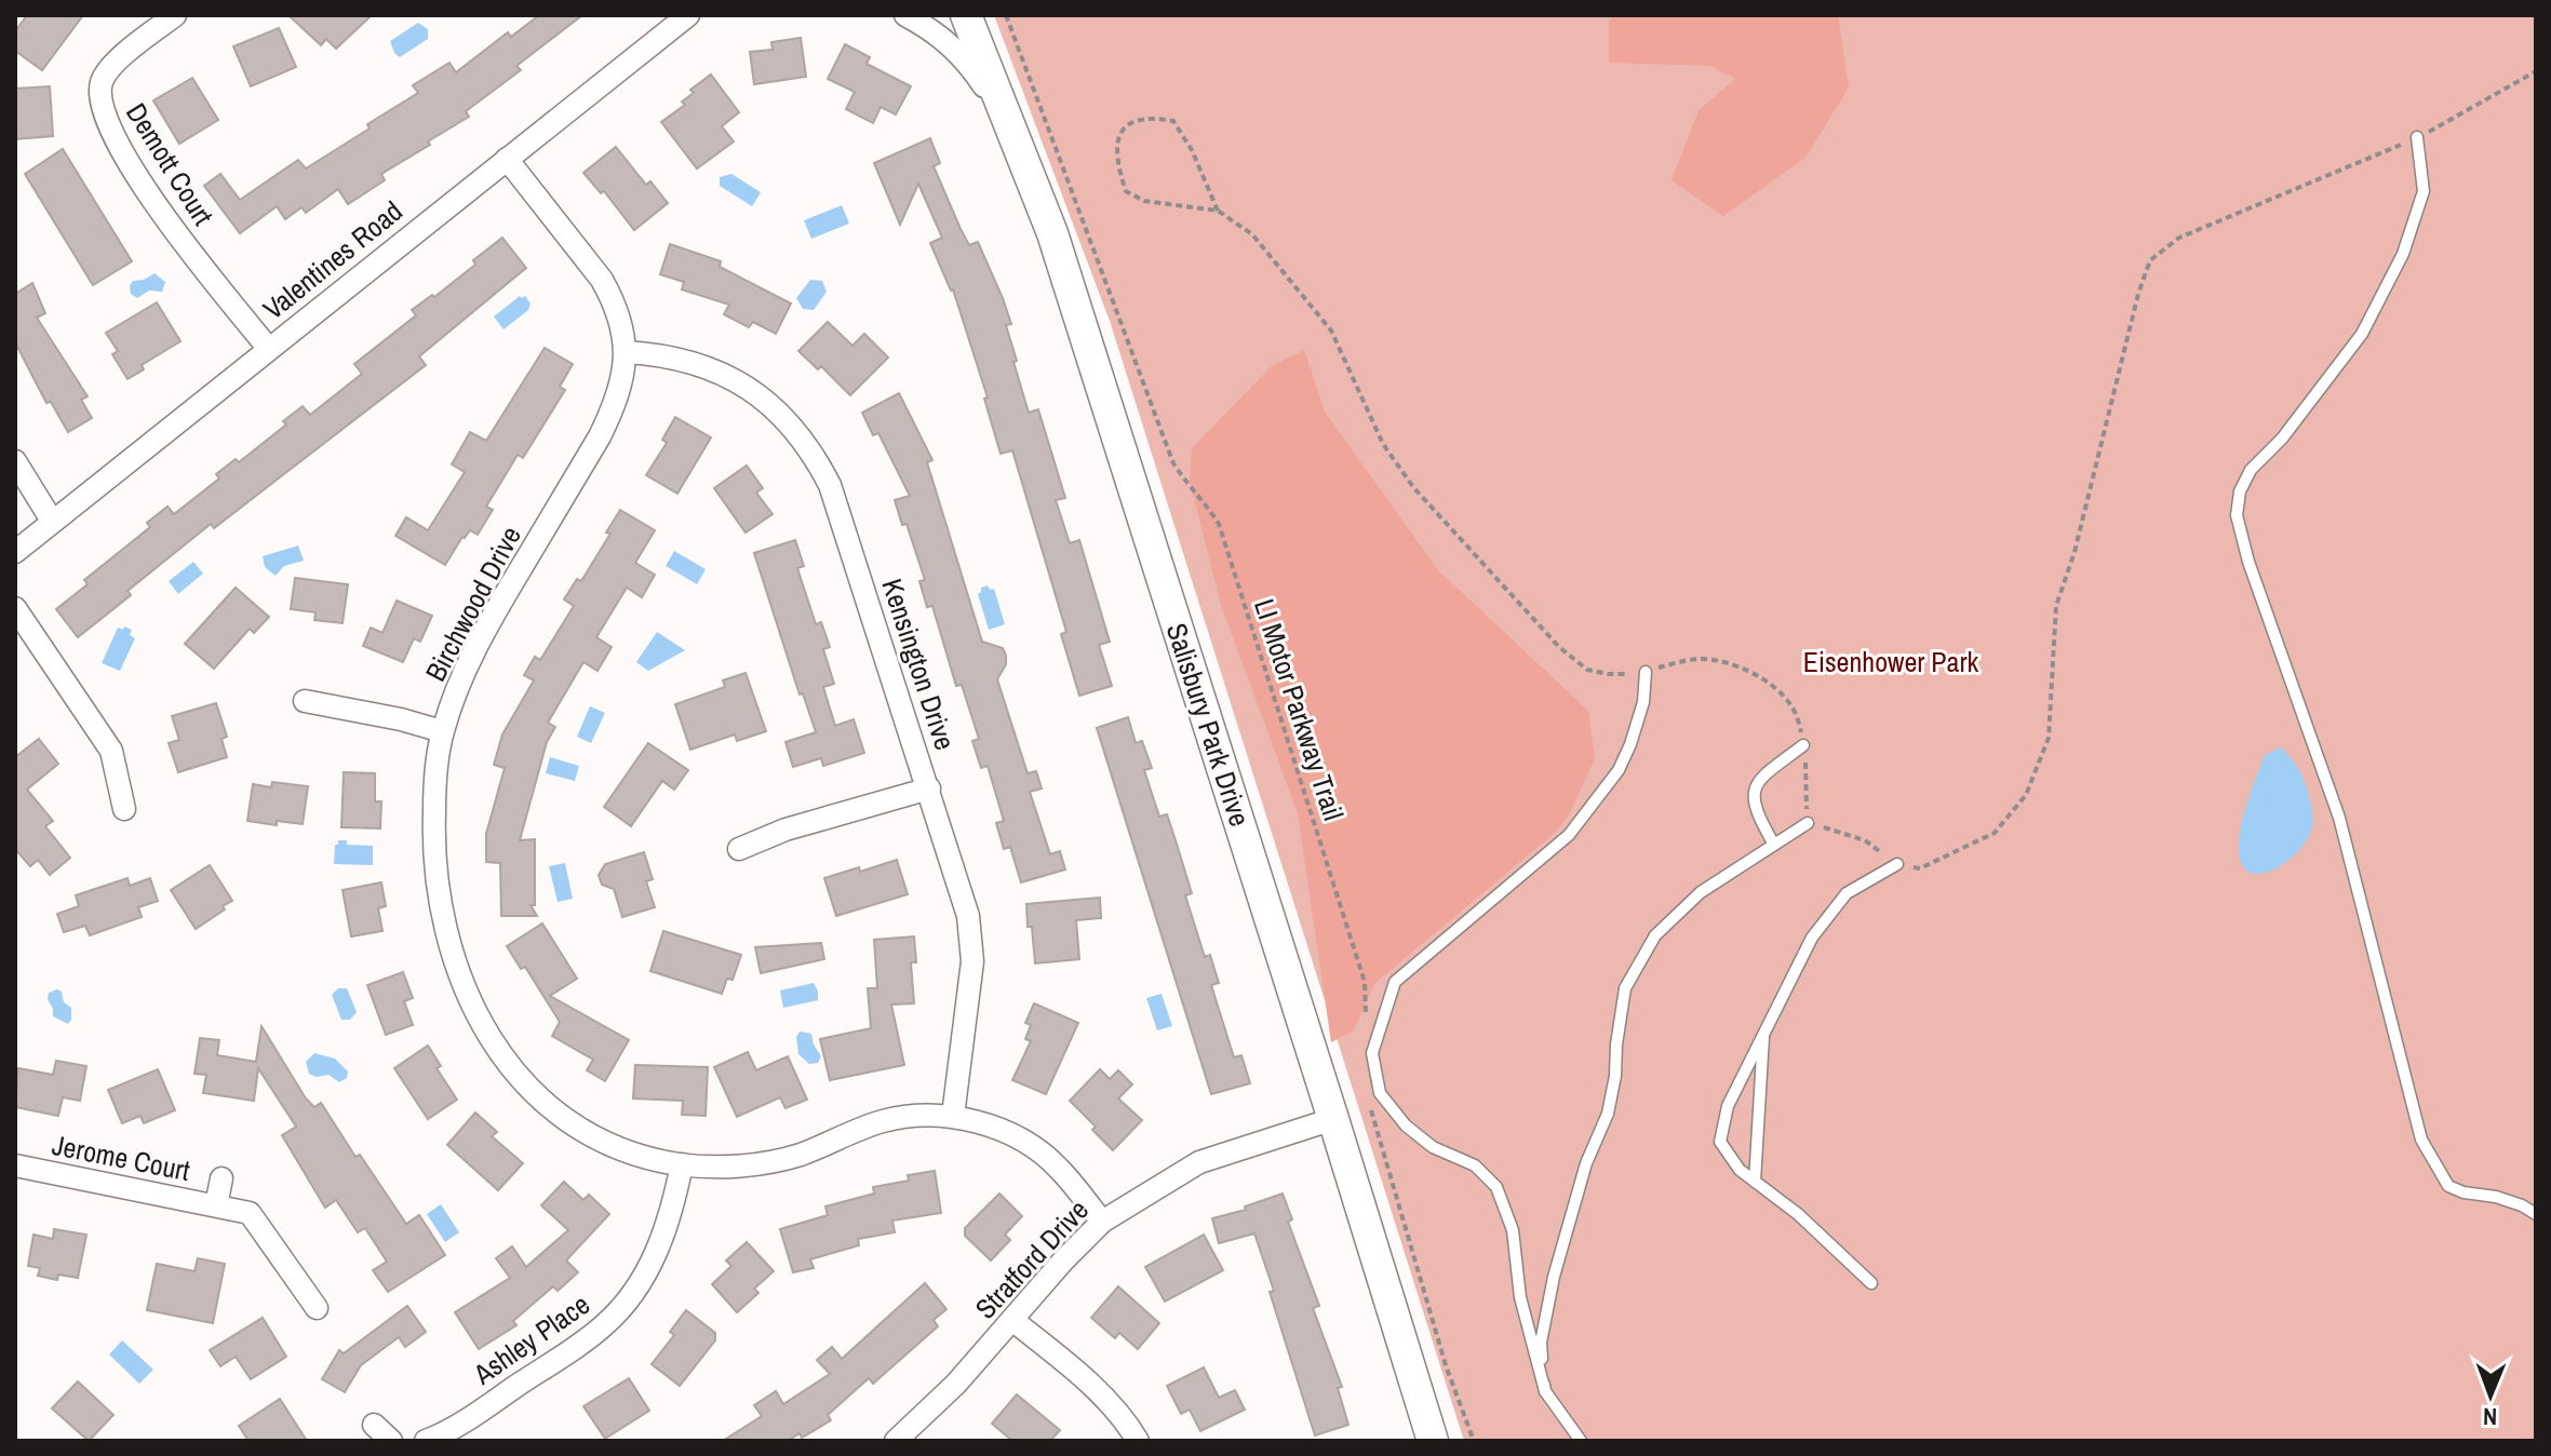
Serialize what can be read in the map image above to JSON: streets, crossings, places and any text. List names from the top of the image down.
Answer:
{
  "streets": {
    "main road": ["Salisbury Park Drive"],
    "street": [
      "Demott Court",
      "Valentines Road",
      "Birchwood Drive",
      "Kensington Drive",
      "Jerome Court",
      "Stratford Drive",
      "Ashley Place"
    ],
    "path": ["LI Motor Parkway Trail"]
  },
  "crossings": [
    ["Demott Court", "Valentines Road"],
    ["Valentines Road", "Birchwood Drive"],
    ["Birchwood Drive", "Kensington Drive"],
    ["Birchwood Drive", "Stratford Drive"],
    ["Birchwood Drive", "Ashley Place"],
    ["Salisbury Park Drive", "Stratford Drive"]
  ],
  "parks": ["Eisenhower Park"],
  "north": "bottom"
}
